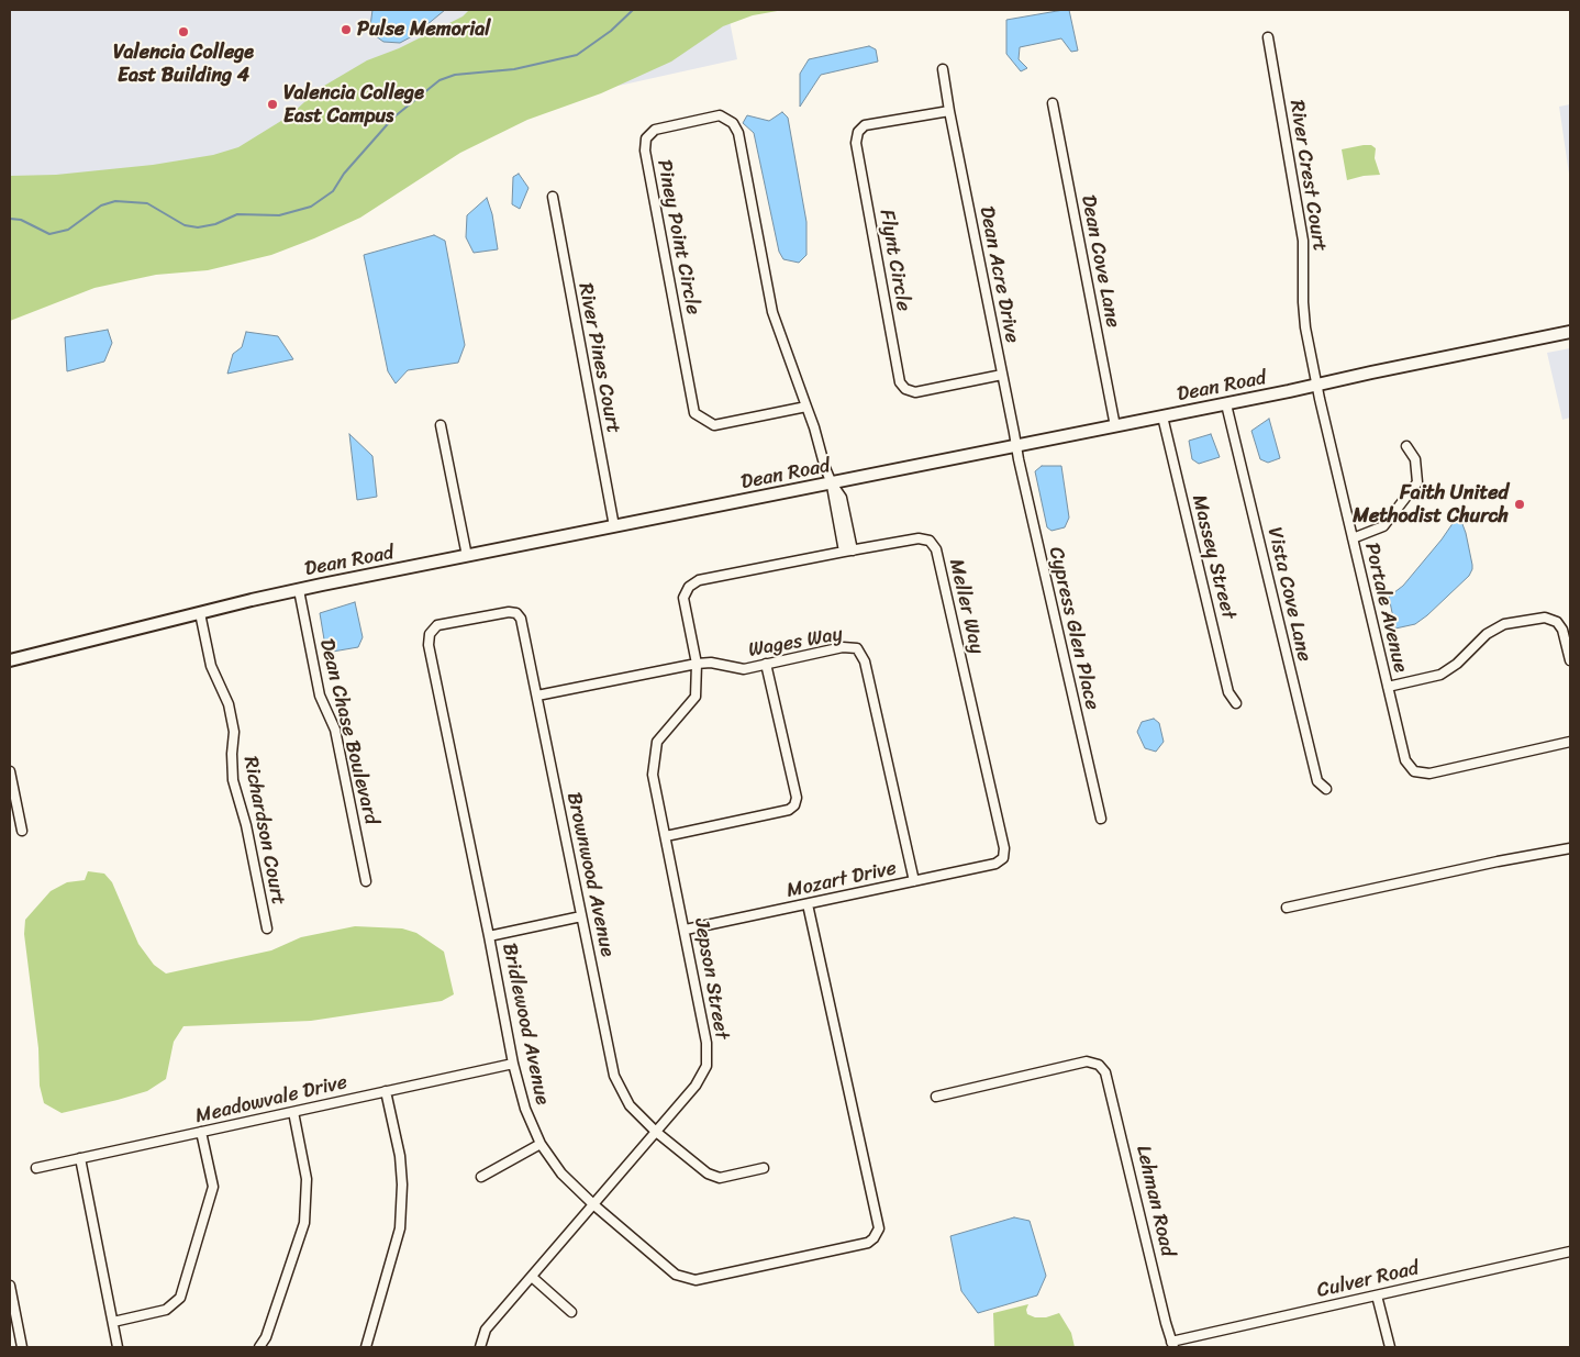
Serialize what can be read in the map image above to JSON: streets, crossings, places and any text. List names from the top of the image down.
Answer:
{
  "streets": {
    "main road": ["Dean Road"],
    "street": [
      "River Crest Court",
      "Piney Point Circle",
      "Flynt Circle",
      "Dean Cove Lane",
      "Dean Acre Drive",
      "River Pines Court",
      "Massey Street",
      "Vista Cove Lane",
      "Meller Way",
      "Portale Avenue",
      "Cypress Glen Place",
      "Wages Way",
      "Dean Chase Boulevard",
      "Richardson Court",
      "Brownwood Avenue",
      "Mozart Drive",
      "Jepson Street",
      "Bridlewood Avenue",
      "Meadowvale Drive",
      "Lehman Road",
      "Culver Road"
    ]
  },
  "crossings": [
    ["River Crest Court", "Dean Road"],
    ["River Crest Court", "Portale Avenue"],
    ["Piney Point Circle", "Dean Road"],
    ["Piney Point Circle", "Meller Way"],
    ["Flynt Circle", "Dean Acre Drive"],
    ["Dean Cove Lane", "Dean Road"],
    ["Dean Acre Drive", "Dean Road"],
    ["Dean Acre Drive", "Cypress Glen Place"],
    ["River Pines Court", "Dean Road"],
    ["Dean Road", "Massey Street"],
    ["Dean Road", "Vista Cove Lane"],
    ["Dean Road", "Portale Avenue"],
    ["Dean Road", "Cypress Glen Place"],
    ["Dean Road", "Dean Chase Boulevard"],
    ["Dean Road", "Richardson Court"],
    ["Meller Way", "Mozart Drive"],
    ["Meller Way", "Jepson Street"],
    ["Wages Way", "Brownwood Avenue"],
    ["Wages Way", "Mozart Drive"],
    ["Wages Way", "Jepson Street"],
    ["Brownwood Avenue", "Jepson Street"],
    ["Brownwood Avenue", "Bridlewood Avenue"],
    ["Mozart Drive", "Jepson Street"],
    ["Mozart Drive", "Bridlewood Avenue"],
    ["Jepson Street", "Bridlewood Avenue"],
    ["Bridlewood Avenue", "Meadowvale Drive"],
    ["Lehman Road", "Culver Road"]
  ],
  "places": [
    "Pulse Memorial",
    "Valencia College East Building 4",
    "Valencia College East Campus",
    "Faith United Methodist Church"
  ]
}
